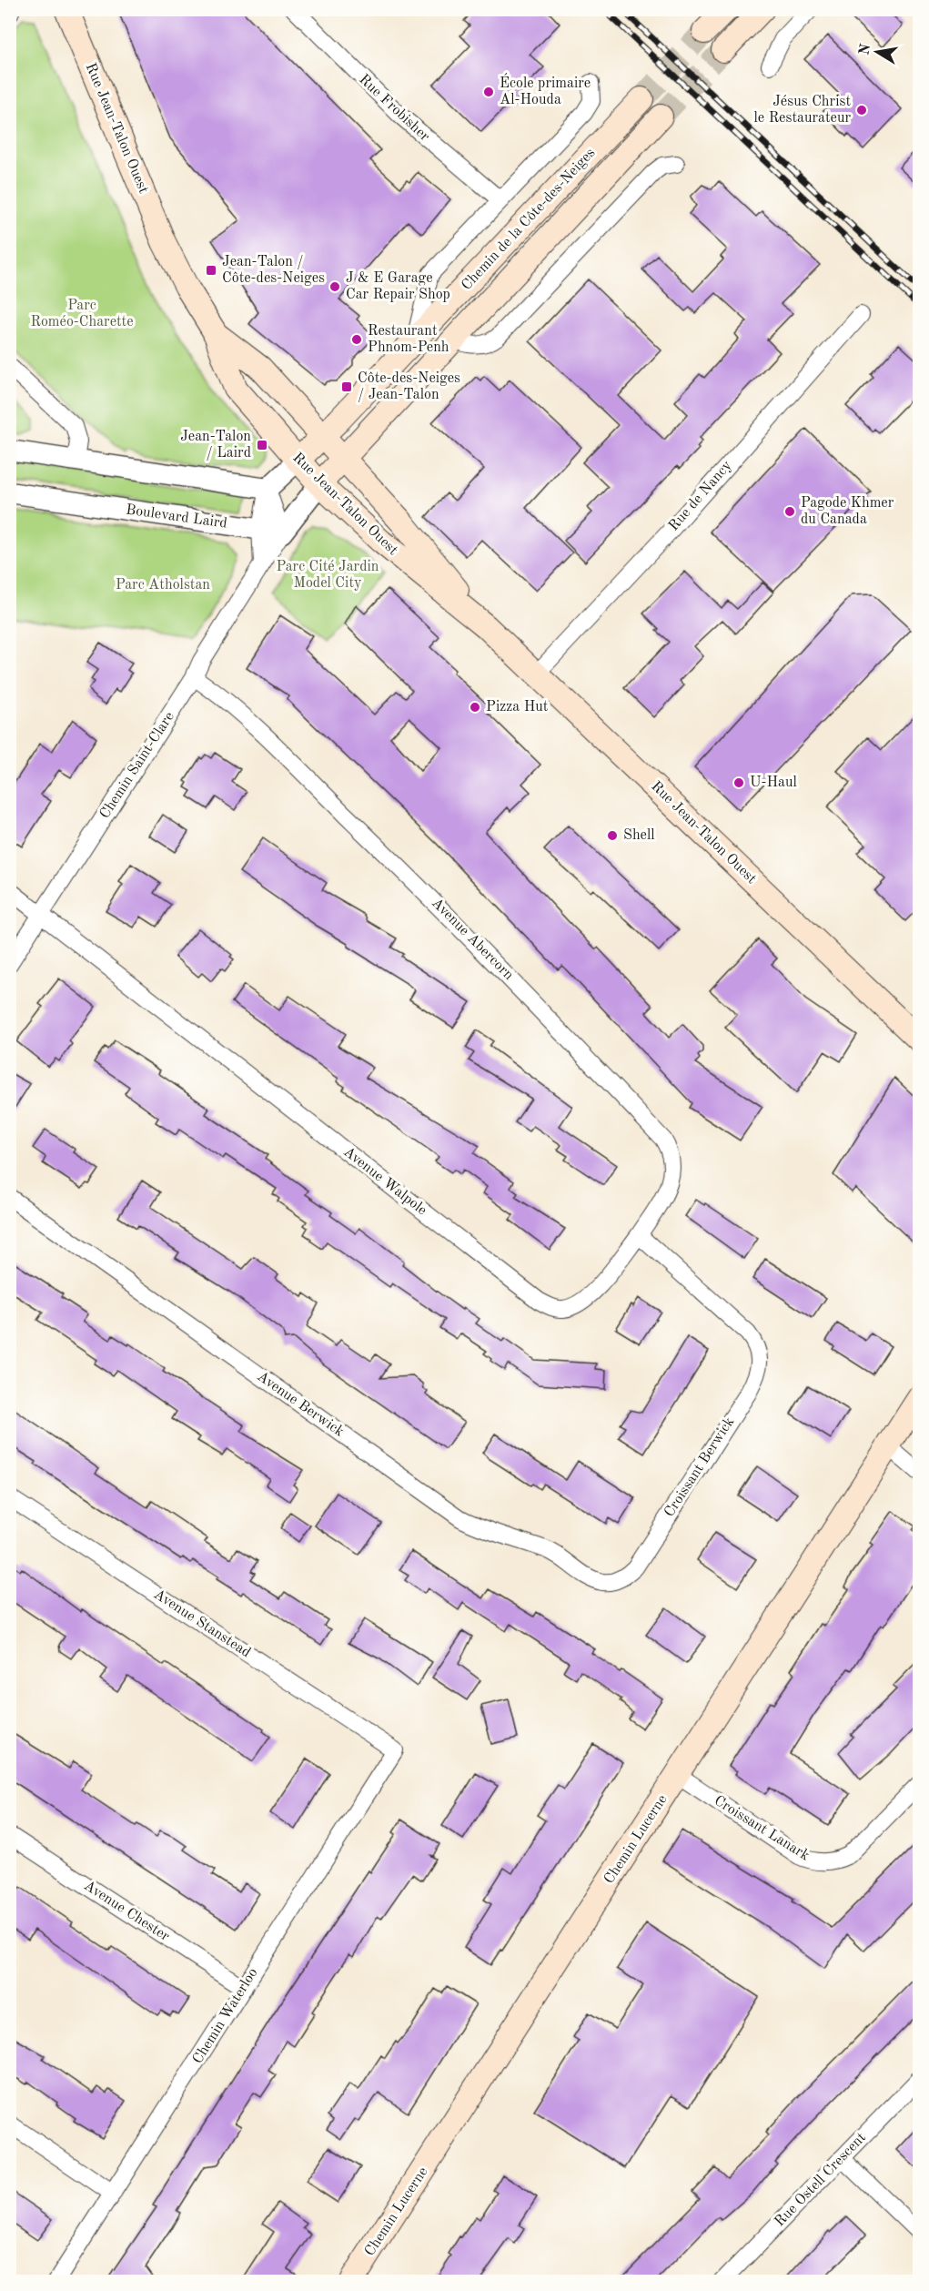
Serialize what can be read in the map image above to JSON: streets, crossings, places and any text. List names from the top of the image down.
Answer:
{
  "streets": {
    "main road": ["Rue Jean-Talon Ouest", "Chemin de la Côte-des-Neiges", "Chemin Lucerne"],
    "street": [
      "Rue Frobisher",
      "Rue de Nancy",
      "Boulevard Laird",
      "Chemin Saint-Clare",
      "Avenue Abercorn",
      "Avenue Walpole",
      "Avenue Berwick",
      "Croissant Berwick",
      "Avenue Stanstead",
      "Croissant Lanark",
      "Avenue Chester",
      "Chemin Waterloo",
      "Rue Ostell Crescent"
    ]
  },
  "crossings": [
    ["Rue Jean-Talon Ouest", "Chemin de la Côte-des-Neiges"],
    ["Rue Jean-Talon Ouest", "Rue de Nancy"],
    ["Boulevard Laird", "Chemin Saint-Clare"],
    ["Chemin Saint-Clare", "Avenue Abercorn"],
    ["Chemin Saint-Clare", "Avenue Walpole"],
    ["Avenue Abercorn", "Avenue Walpole"],
    ["Avenue Abercorn", "Croissant Berwick"],
    ["Avenue Walpole", "Croissant Berwick"],
    ["Avenue Berwick", "Croissant Berwick"],
    ["Avenue Stanstead", "Chemin Waterloo"],
    ["Croissant Lanark", "Chemin Lucerne"],
    ["Avenue Chester", "Chemin Waterloo"]
  ],
  "parks": ["Parc Roméo-Charette", "Parc Cité Jardin Model City", "Parc Atholstan"],
  "places": {
    "other": [
      "École primaire Al-Houda",
      "Jésus Christ le Restaurateur",
      "J & E Garage Car Repair Shop",
      "Restaurant Phnom-Penh",
      "Pagode Khmer du Canada",
      "Pizza Hut",
      "U-Haul",
      "Shell"
    ],
    "transit": ["Jean-Talon / Côte-des-Neiges", "Côte-des-Neiges / Jean-Talon", "Jean-Talon / Laird"]
  },
  "north": "left"
}
